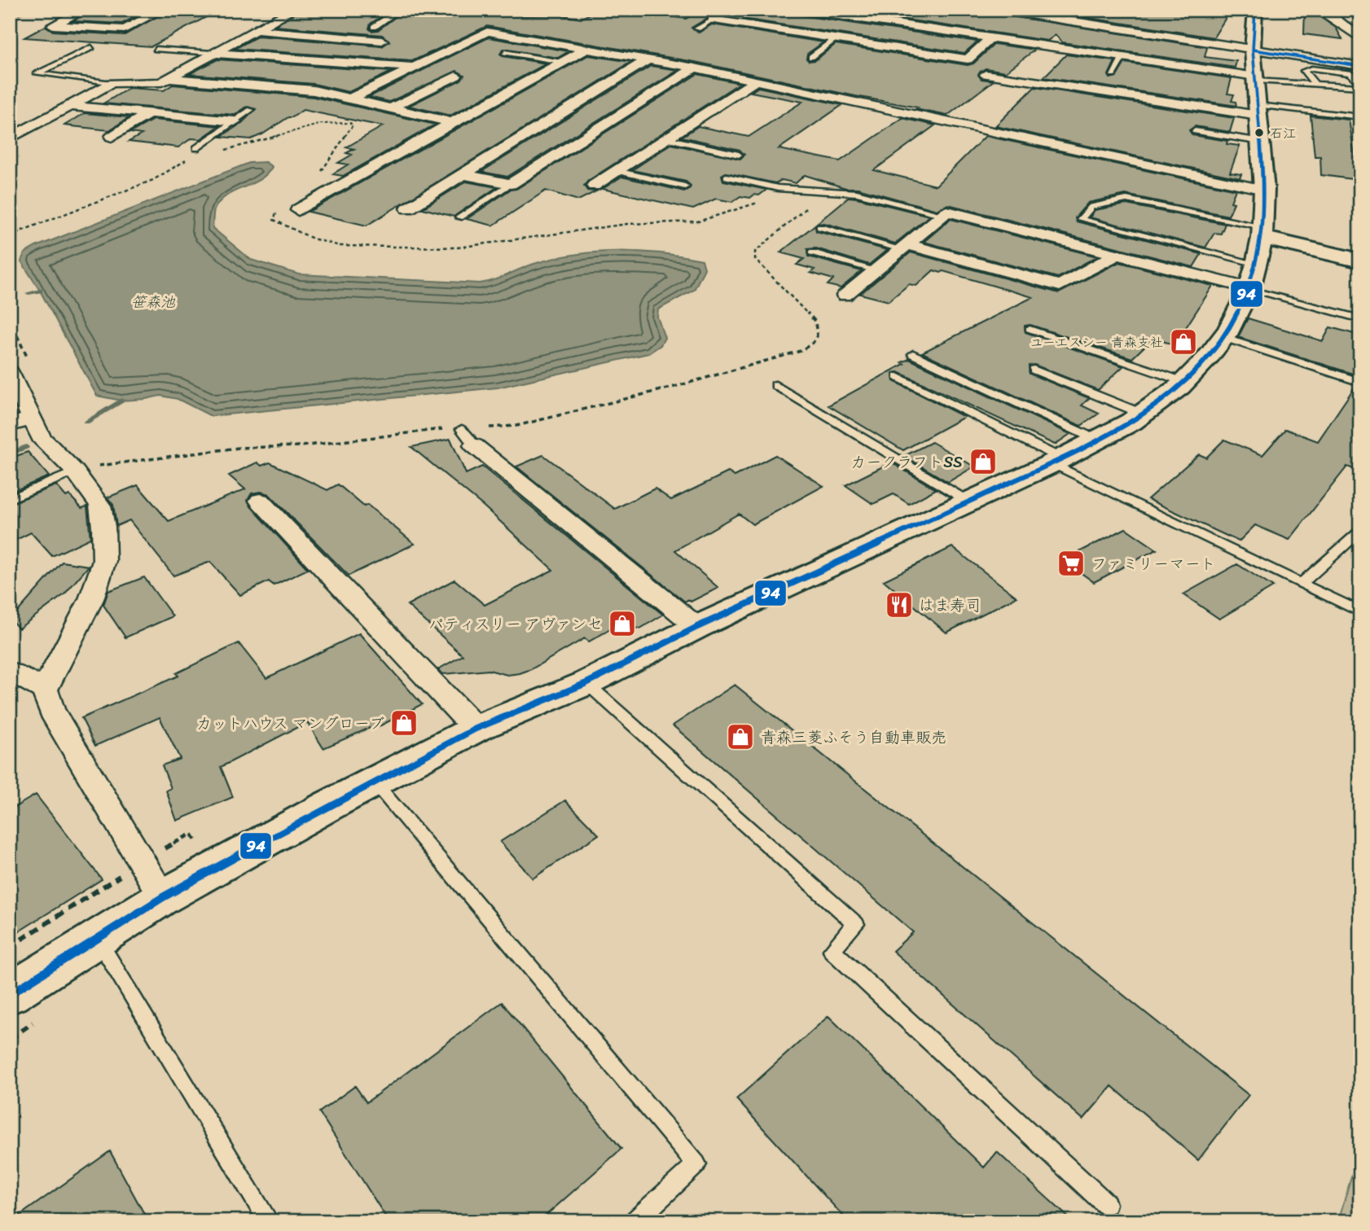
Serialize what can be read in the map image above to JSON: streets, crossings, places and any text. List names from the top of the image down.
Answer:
{
  "water": ["笹森池"],
  "places": {
    "other": ["石江"],
    "shop": [
      "ユーエスシー 青森支社",
      "カークラフトSS",
      "パティスリー アヴァンセ",
      "カットハウス マングローブ",
      "青森三菱ふそう自動車販売"
    ],
    "supermarket": ["ファミリーマート"],
    "restaurant": ["はま寿司"]
  },
  "lines": ["transit line 94"]
}
